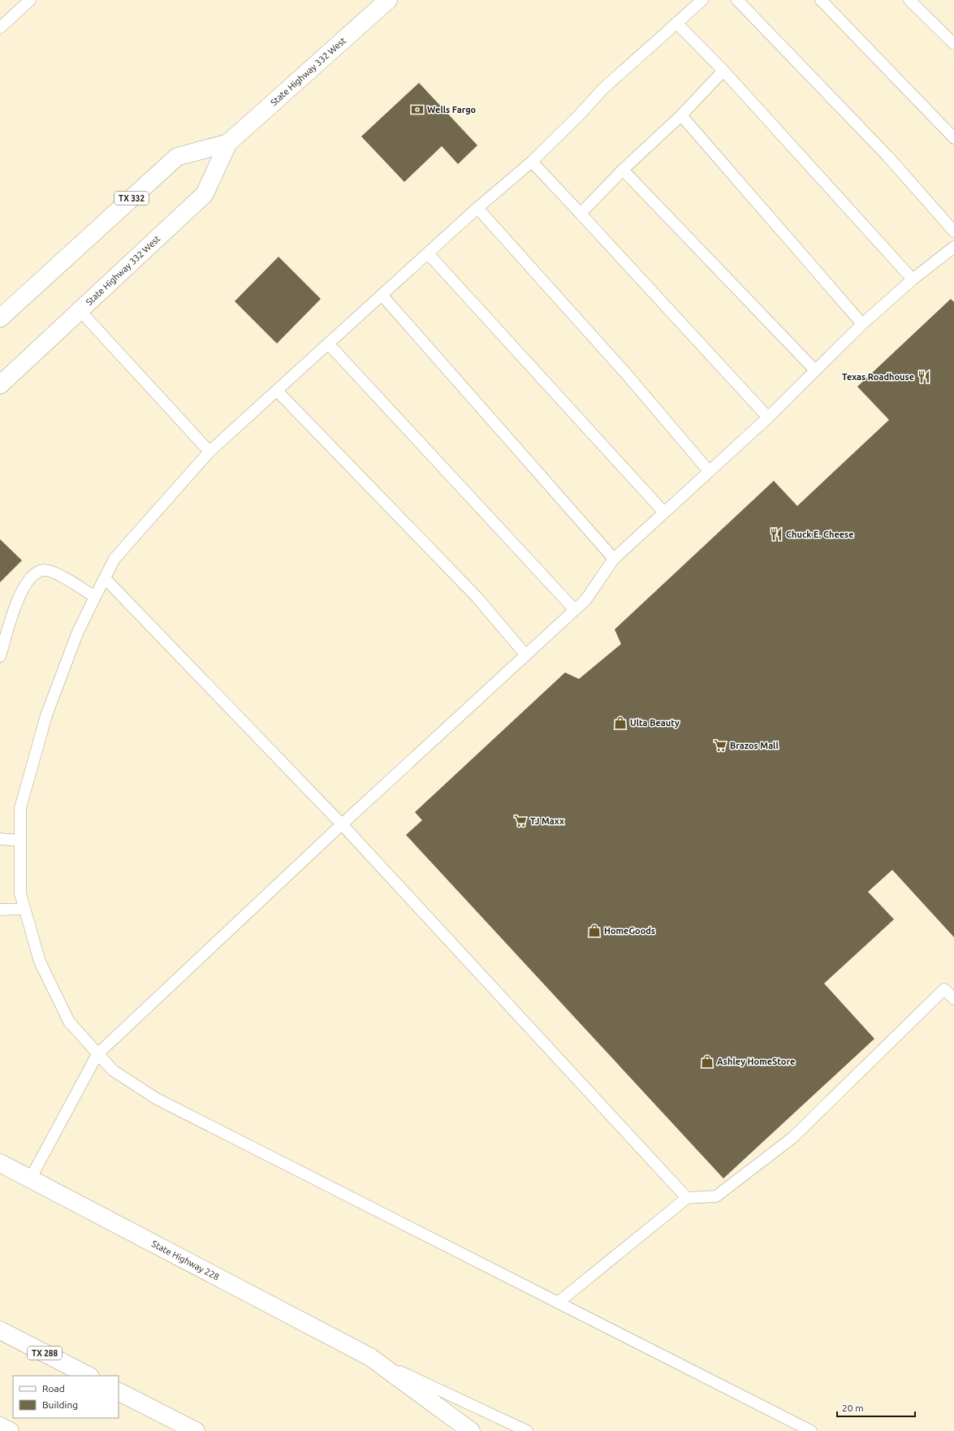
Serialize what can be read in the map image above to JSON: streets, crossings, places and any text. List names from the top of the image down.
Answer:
{
  "streets": {
    "main road": [
      "State Highway 332 West",
      "TX 332",
      "State Highway 228",
      "TX 288"
    ]
  },
  "places": {
    "bank": ["Wells Fargo"],
    "restaurant": ["Texas Roadhouse", "Chuck E. Cheese"],
    "shop": ["Ulta Beauty", "HomeGoods", "Ashley HomeStore"],
    "supermarket": ["Brazos Mall", "TJ Maxx"]
  },
  "legend": ["Road", "Building"],
  "scale_bar": "20 m"
}
